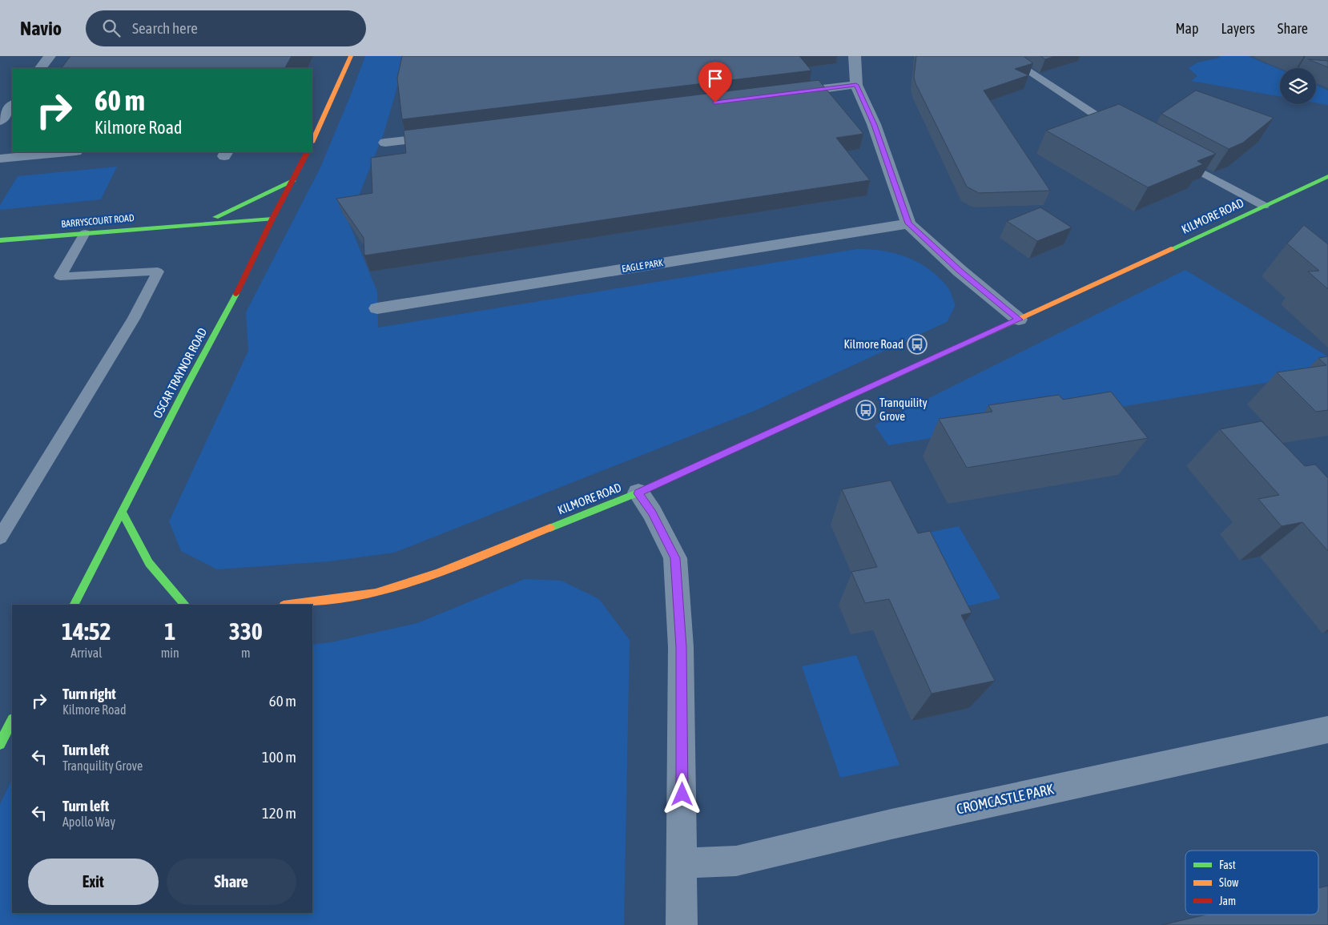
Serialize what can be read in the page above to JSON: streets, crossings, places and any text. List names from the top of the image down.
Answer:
{
  "streets": {
    "street": [
      "KILMORE ROAD",
      "BARRYSCOURT ROAD",
      "EAGLE PARK",
      "OSCAR TRAYNOR ROAD",
      "CROMCASTLE PARK"
    ]
  },
  "crossings": [
    ["BARRYSCOURT ROAD", "OSCAR TRAYNOR ROAD"]
  ],
  "places": {
    "bus stop": ["Kilmore Road", "Tranquility Grove"]
  },
  "legend": ["Fast", "Slow", "Jam"],
  "page": {
    "header": "Navio",
    "search": "Search here",
    "nav": ["Map", "Layers", "Share"],
    "turn": ["60 m", "Kilmore Road"],
    "eta": [
      "14:52",
      "Arrival",
      "1",
      "min",
      "330",
      "m"
    ],
    "list": [
      {
        "name": "Turn right",
        "note": "Kilmore Road",
        "value": "60 m"
      },
      {
        "name": "Turn left",
        "note": "Tranquility Grove",
        "value": "100 m"
      },
      {
        "name": "Turn left",
        "note": "Apollo Way",
        "value": "120 m"
      }
    ],
    "buttons": ["Exit", "Share"]
  }
}
